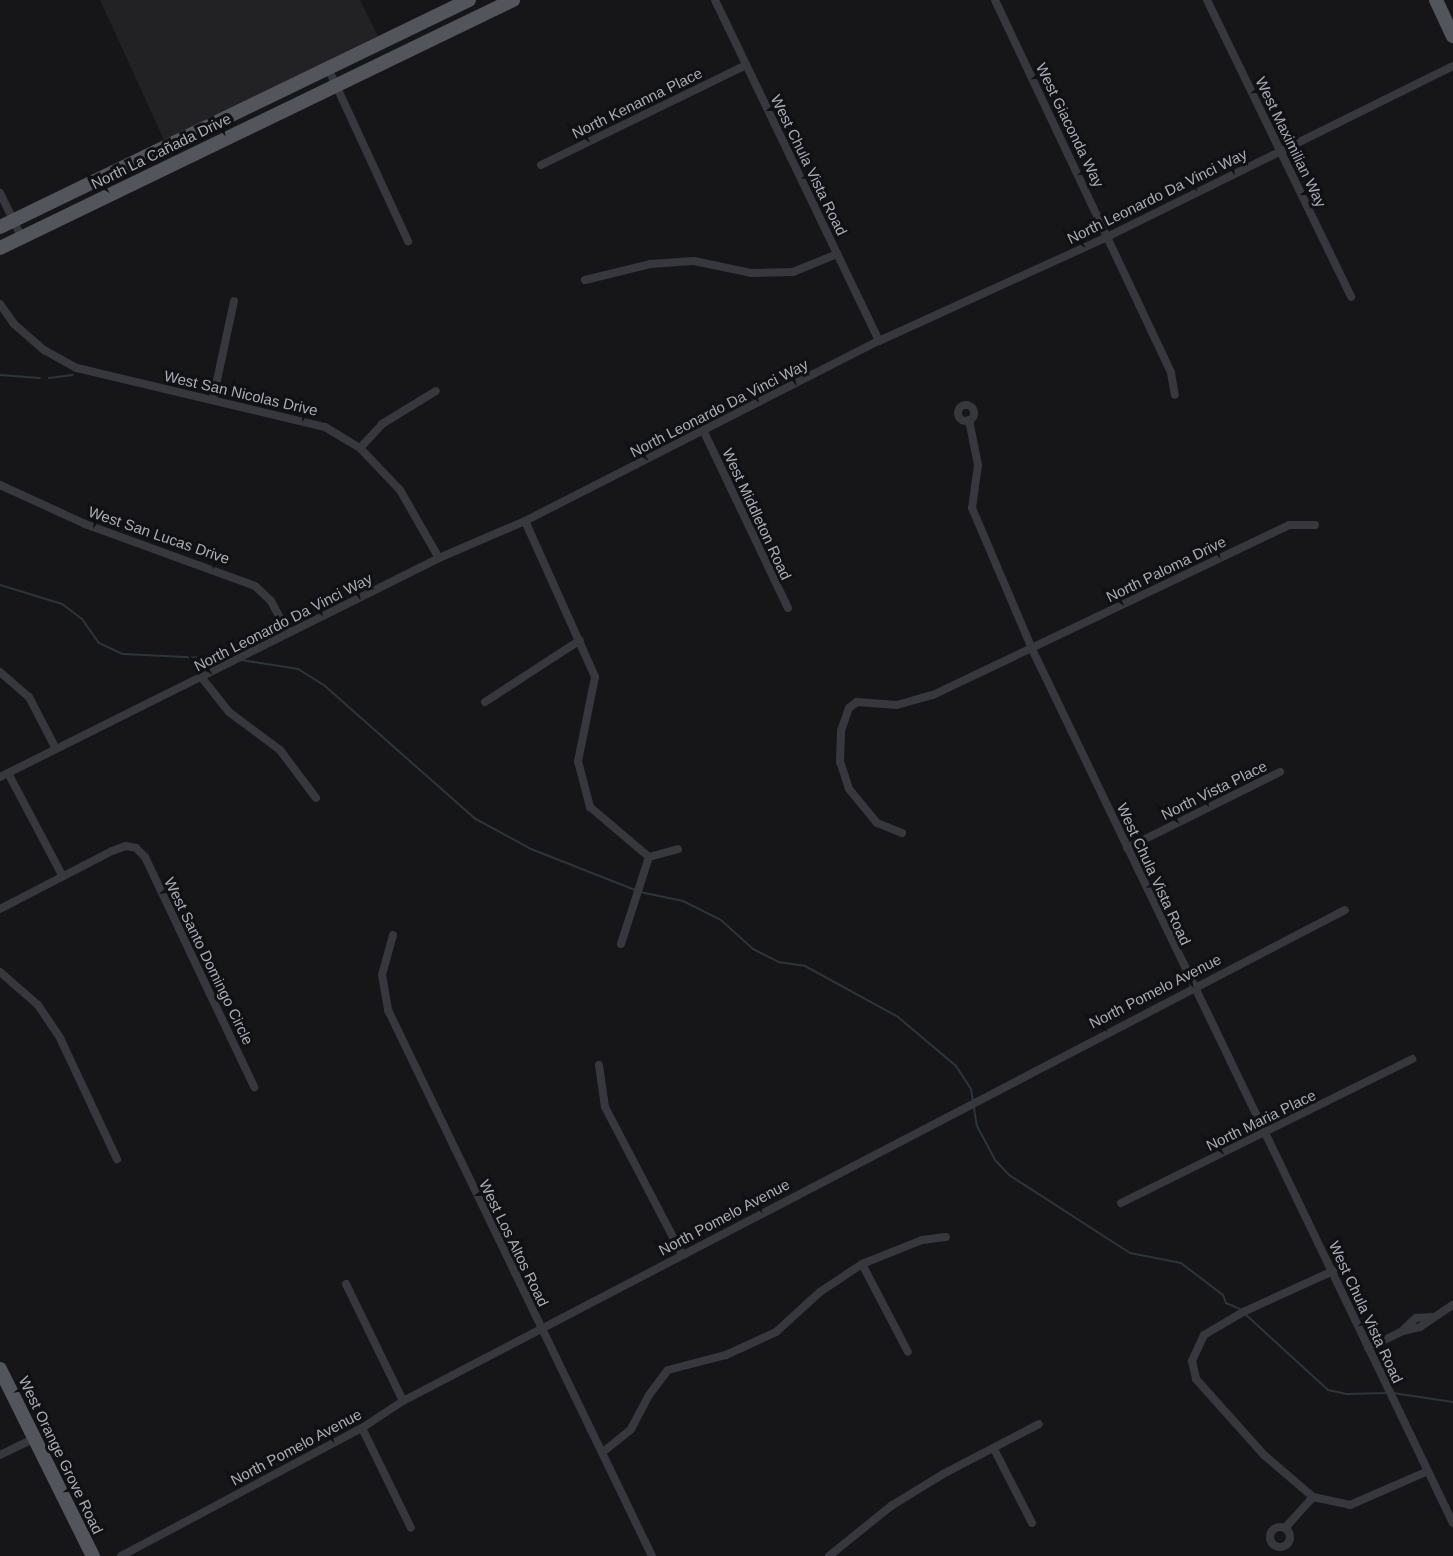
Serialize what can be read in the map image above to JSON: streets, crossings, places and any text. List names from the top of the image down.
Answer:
{
  "streets": {
    "main road": ["North La Cañada Drive", "West Orange Grove Road"],
    "street": [
      "North Kenanna Place",
      "West Giaconda Way",
      "West Maximilian Way",
      "West Chula Vista Road",
      "North Leonardo Da Vinci Way",
      "West San Nicolas Drive",
      "West Middleton Road",
      "West San Lucas Drive",
      "North Paloma Drive",
      "North Vista Place",
      "West Santo Domingo Circle",
      "North Pomelo Avenue",
      "North Maria Place",
      "West Los Altos Road"
    ]
  },
  "crossings": [
    ["North Kenanna Place", "West Chula Vista Road"],
    ["West Giaconda Way", "North Leonardo Da Vinci Way"],
    ["West Maximilian Way", "North Leonardo Da Vinci Way"],
    ["West Chula Vista Road", "North Leonardo Da Vinci Way"],
    ["West Chula Vista Road", "North Paloma Drive"],
    ["West Chula Vista Road", "North Vista Place"],
    ["West Chula Vista Road", "North Pomelo Avenue"],
    ["West Chula Vista Road", "North Maria Place"],
    ["North Leonardo Da Vinci Way", "West San Nicolas Drive"],
    ["North Leonardo Da Vinci Way", "West Middleton Road"],
    ["North Leonardo Da Vinci Way", "West San Lucas Drive"],
    ["North Pomelo Avenue", "West Los Altos Road"]
  ]
}
